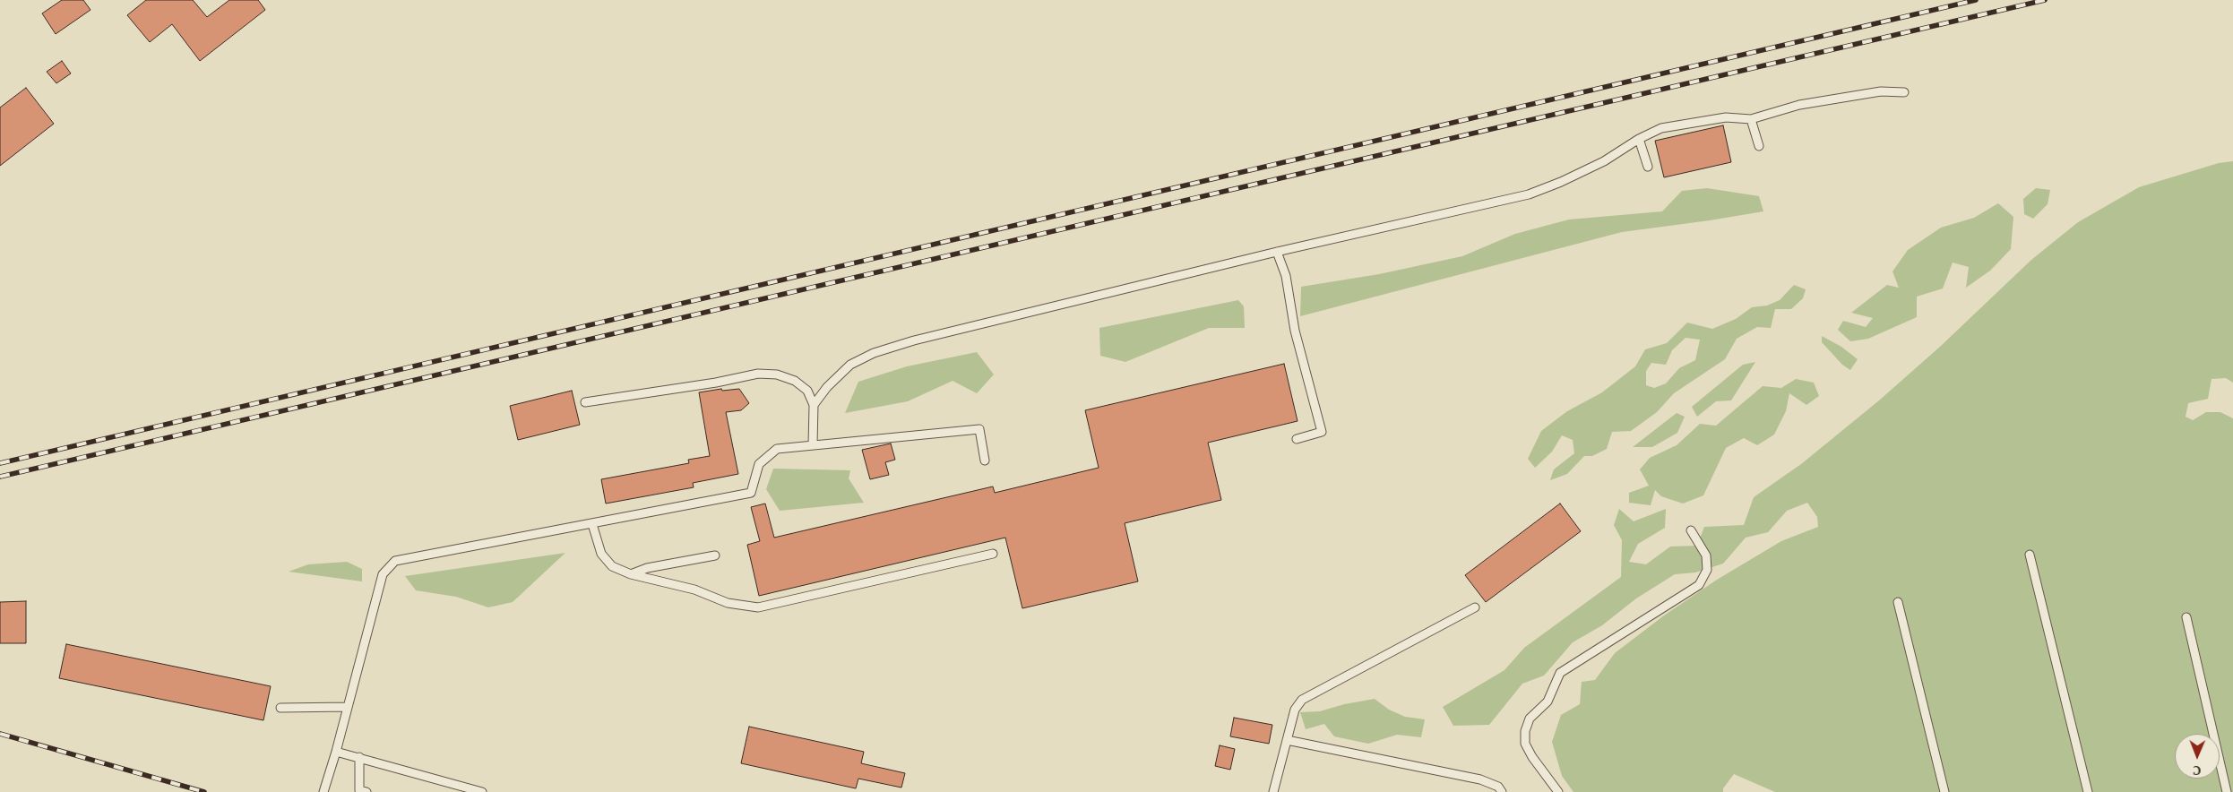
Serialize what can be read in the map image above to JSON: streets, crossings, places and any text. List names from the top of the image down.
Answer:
{
  "north": "bottom"
}
